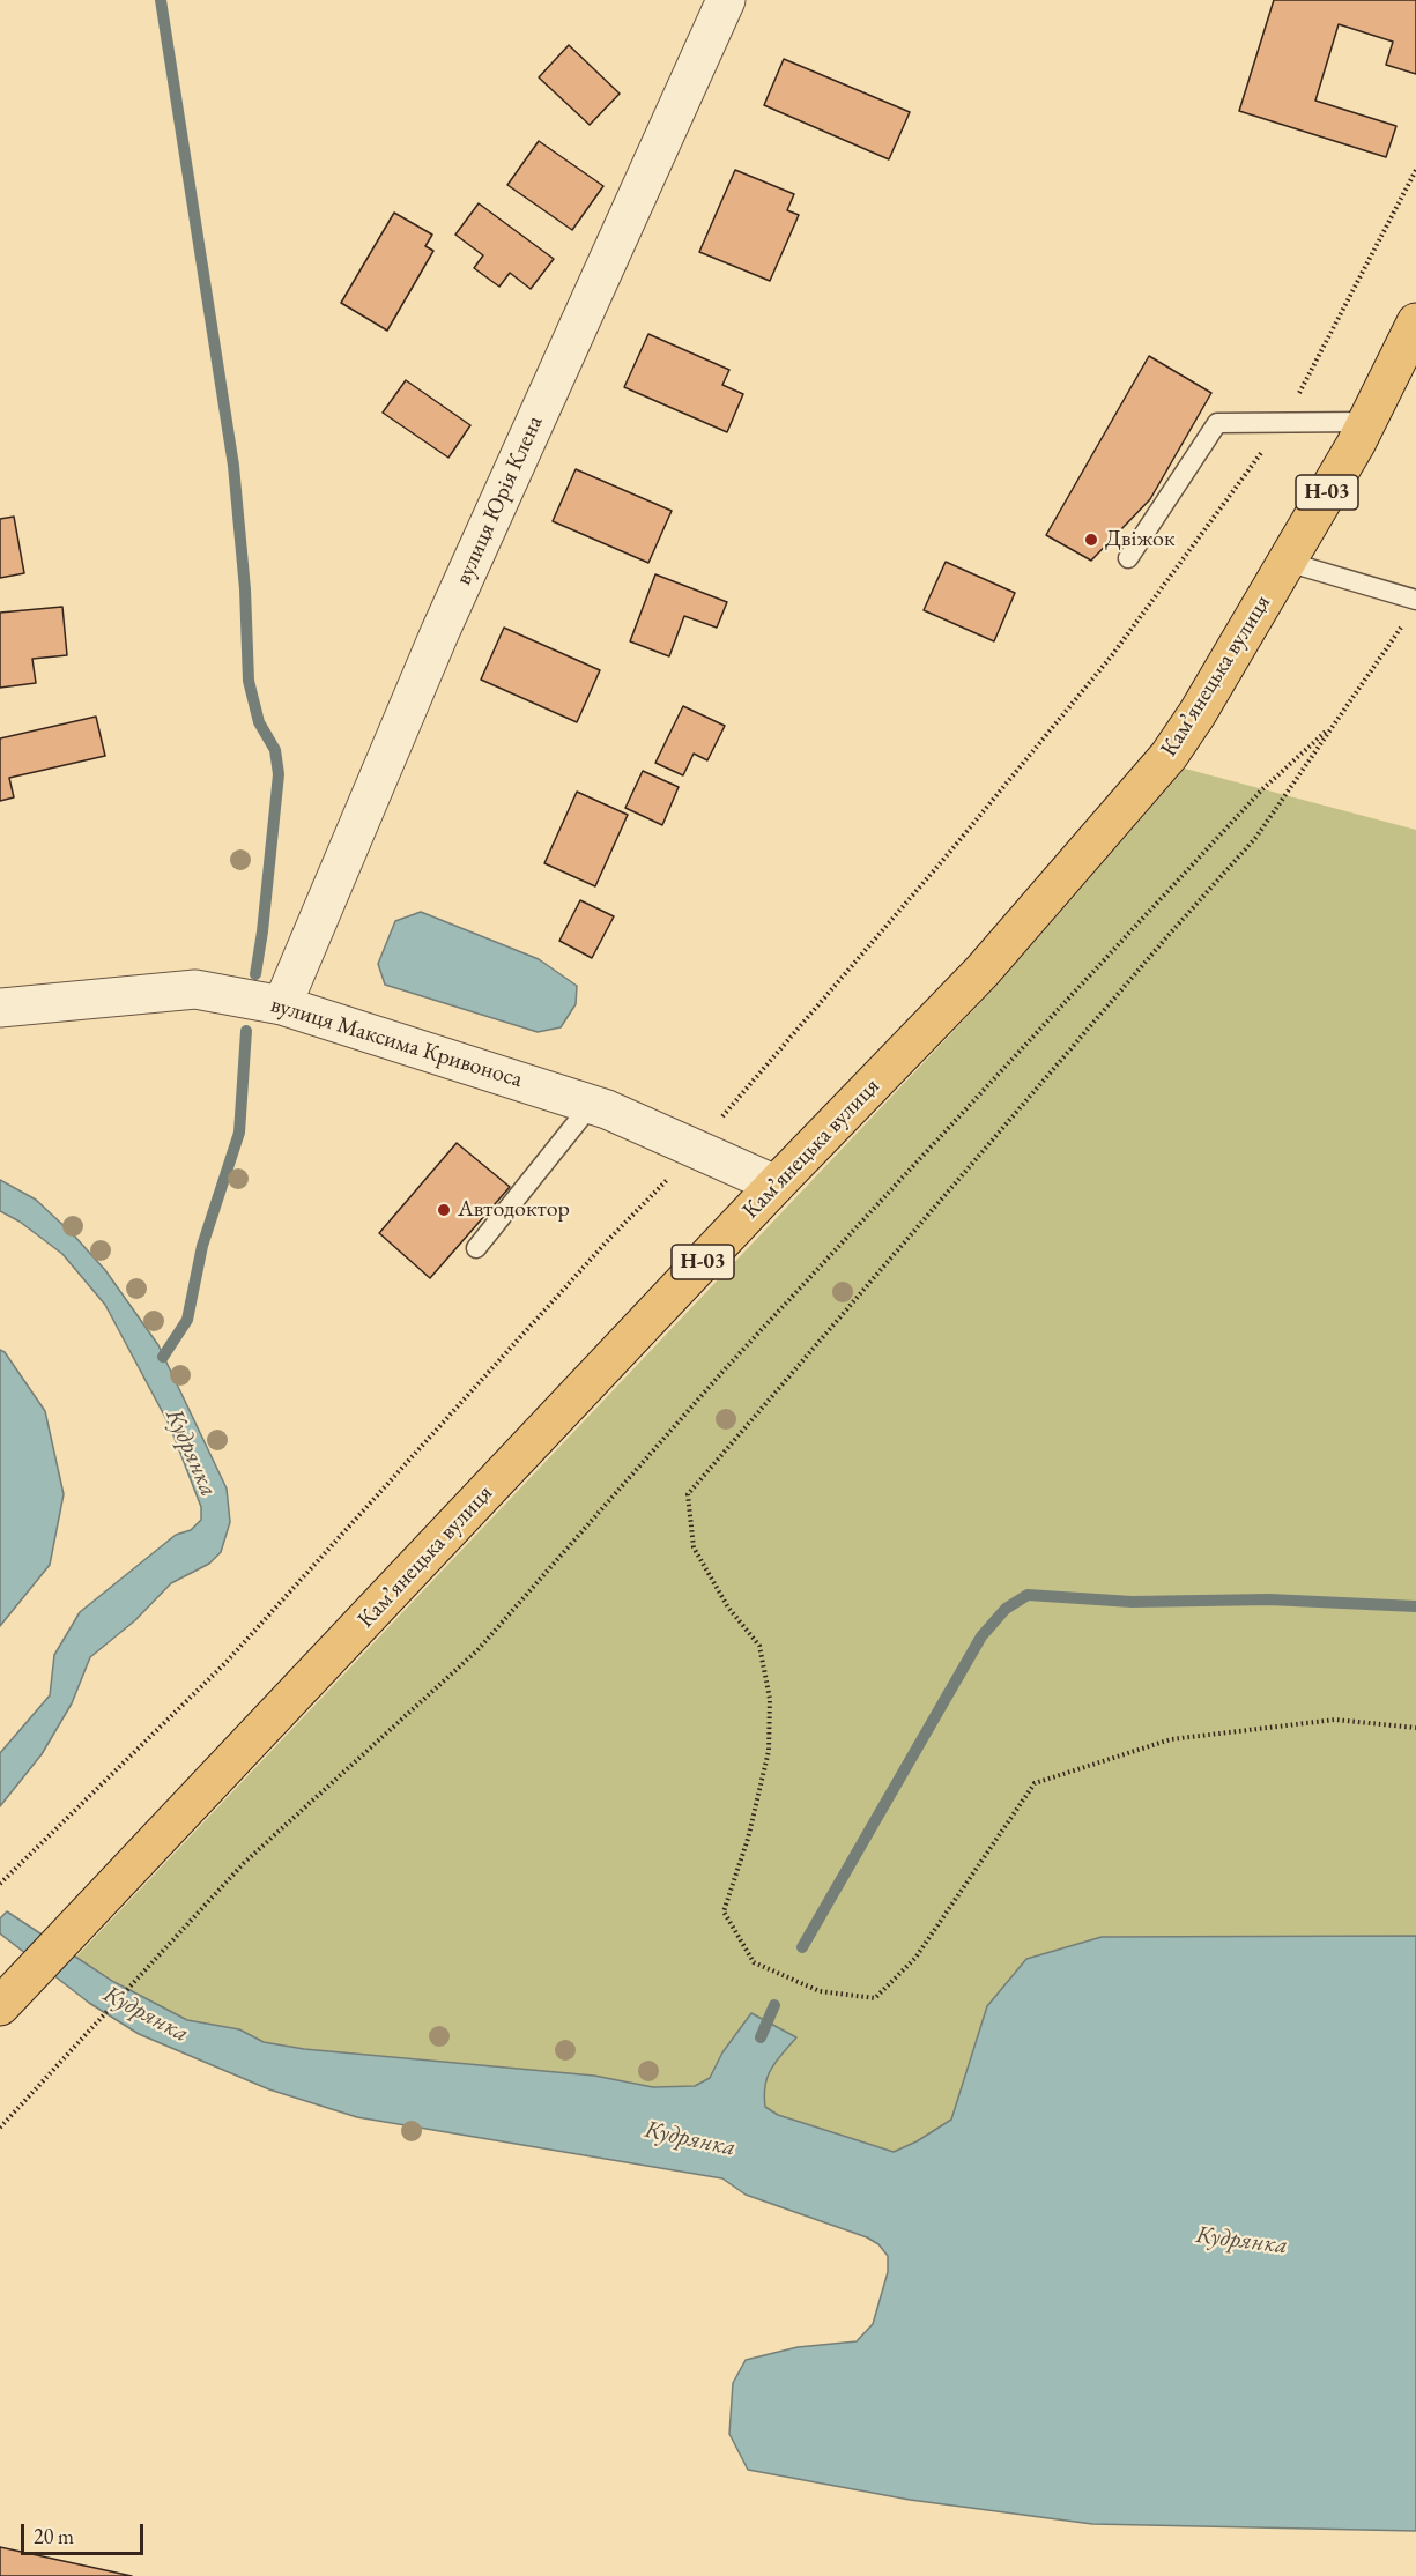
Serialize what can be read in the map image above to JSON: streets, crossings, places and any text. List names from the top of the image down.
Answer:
{
  "streets": {
    "main road": ["Н-03", "Камʼянецька вулиця"],
    "street": ["вулиця Юрія Клена", "вулиця Максима Кривоноса"]
  },
  "crossings": [
    ["вулиця Юрія Клена", "вулиця Максима Кривоноса"],
    ["Камʼянецька вулиця", "вулиця Максима Кривоноса"]
  ],
  "water": ["Кудрянка"],
  "places": ["Двіжок", "Автодоктор"],
  "scale_bar": "20 m"
}
